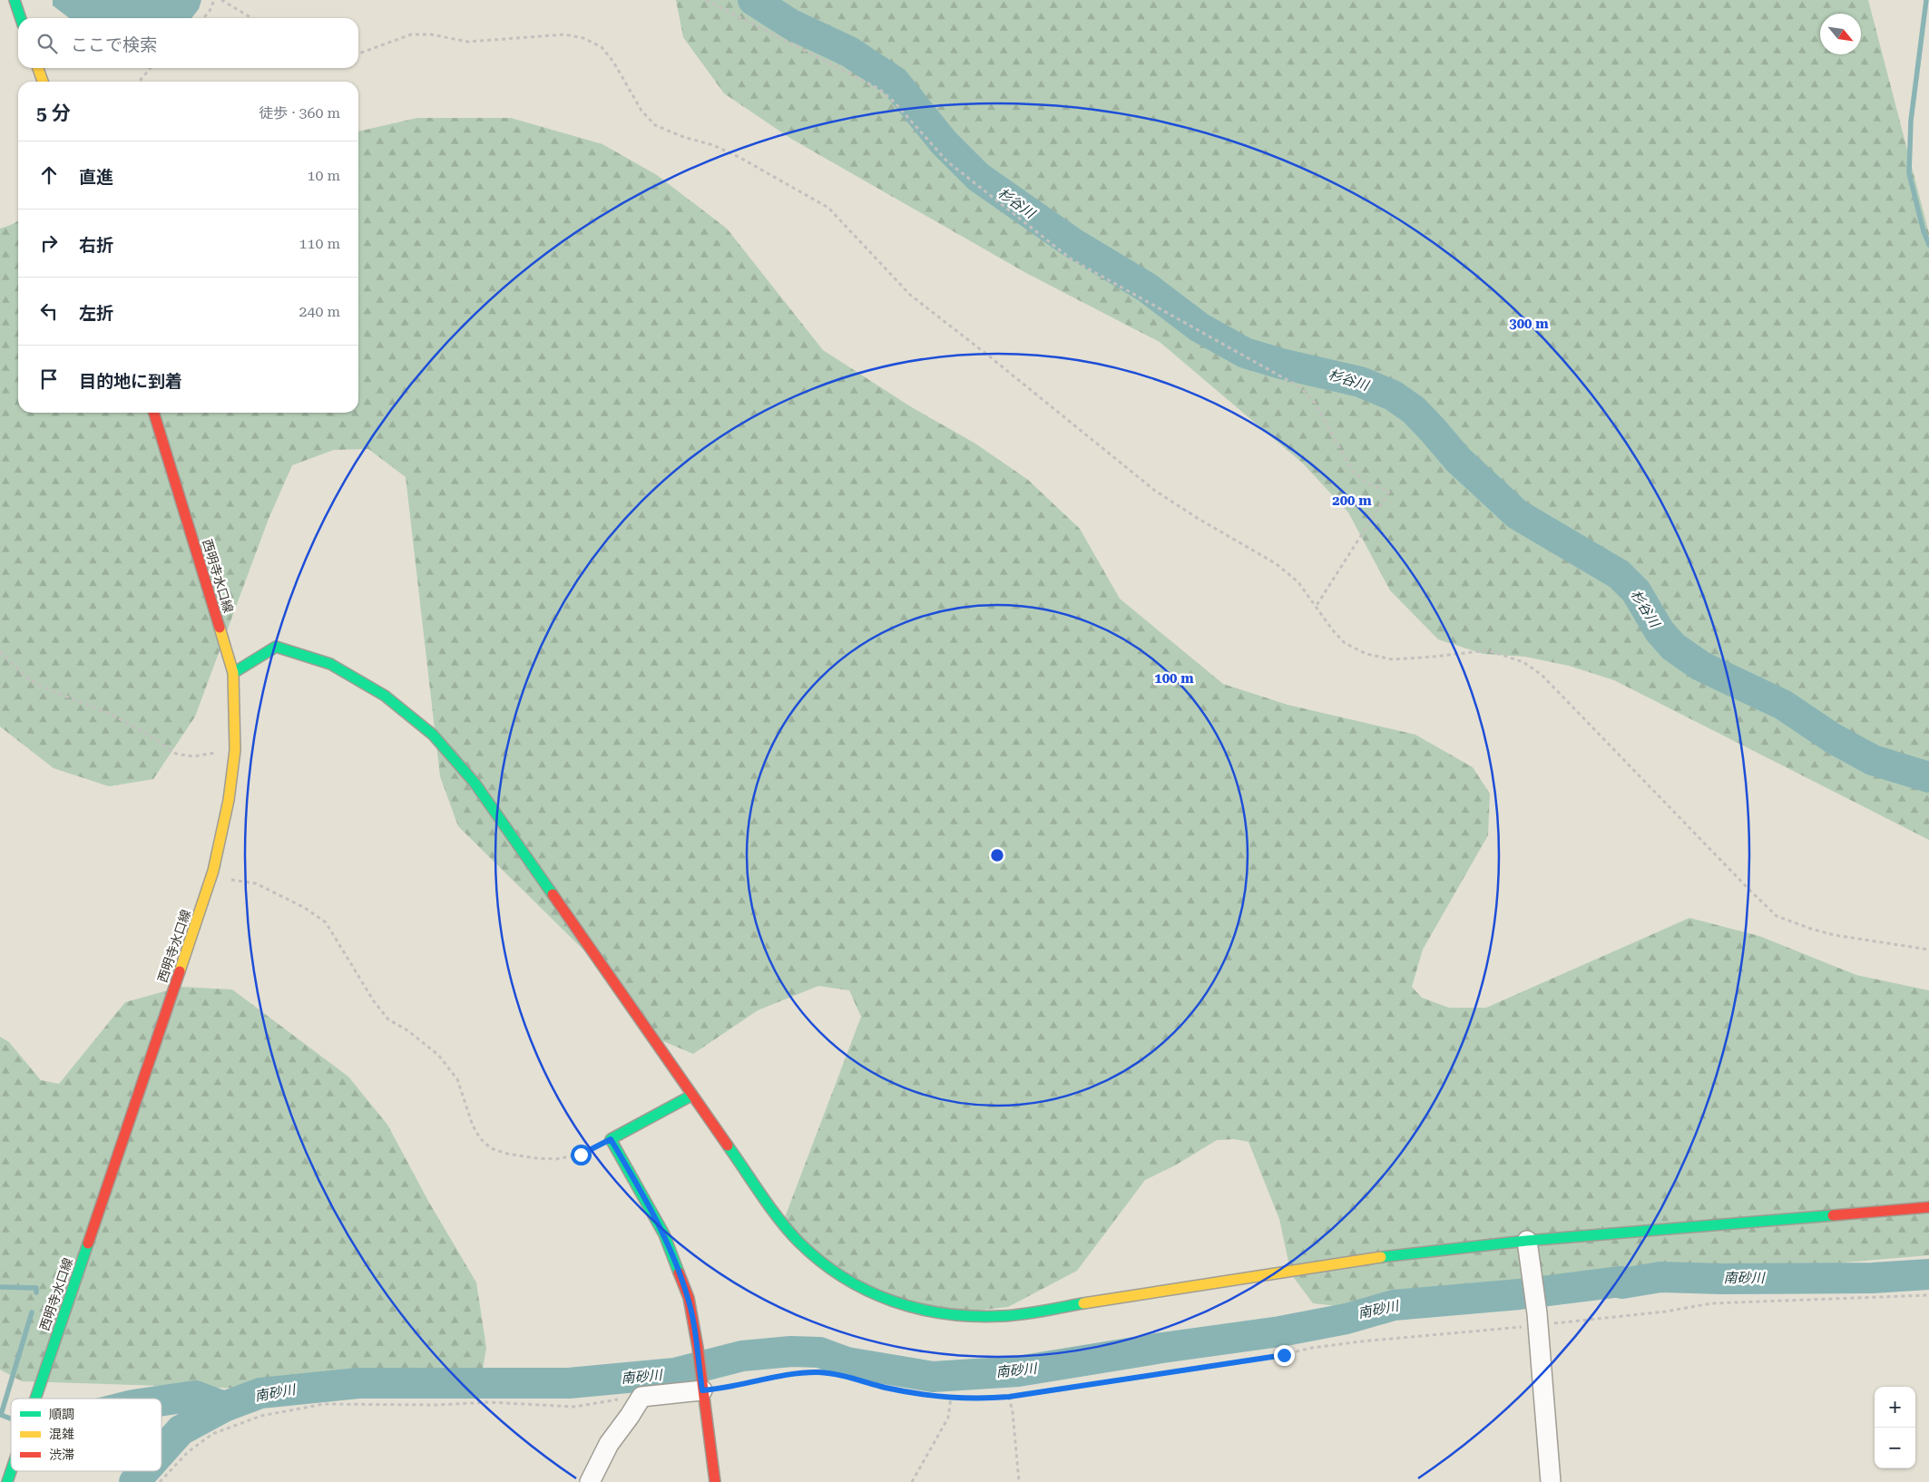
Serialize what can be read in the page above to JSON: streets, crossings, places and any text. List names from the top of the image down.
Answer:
{
  "streets": {
    "street": ["西明寺水口線"]
  },
  "water": ["杉谷川", "南砂川"],
  "legend": ["順調", "混雑", "渋滞"],
  "north": "bottom right",
  "page": {
    "search": "ここで検索",
    "heading": ["5 分", "徒歩 · 360 m"],
    "list": [
      ["直進", "10 m"],
      ["右折", "110 m"],
      ["左折", "240 m"],
      "目的地に到着"
    ],
    "map_buttons": ["+", "−"]
  },
  "rings": ["300 m", "200 m", "100 m"]
}
